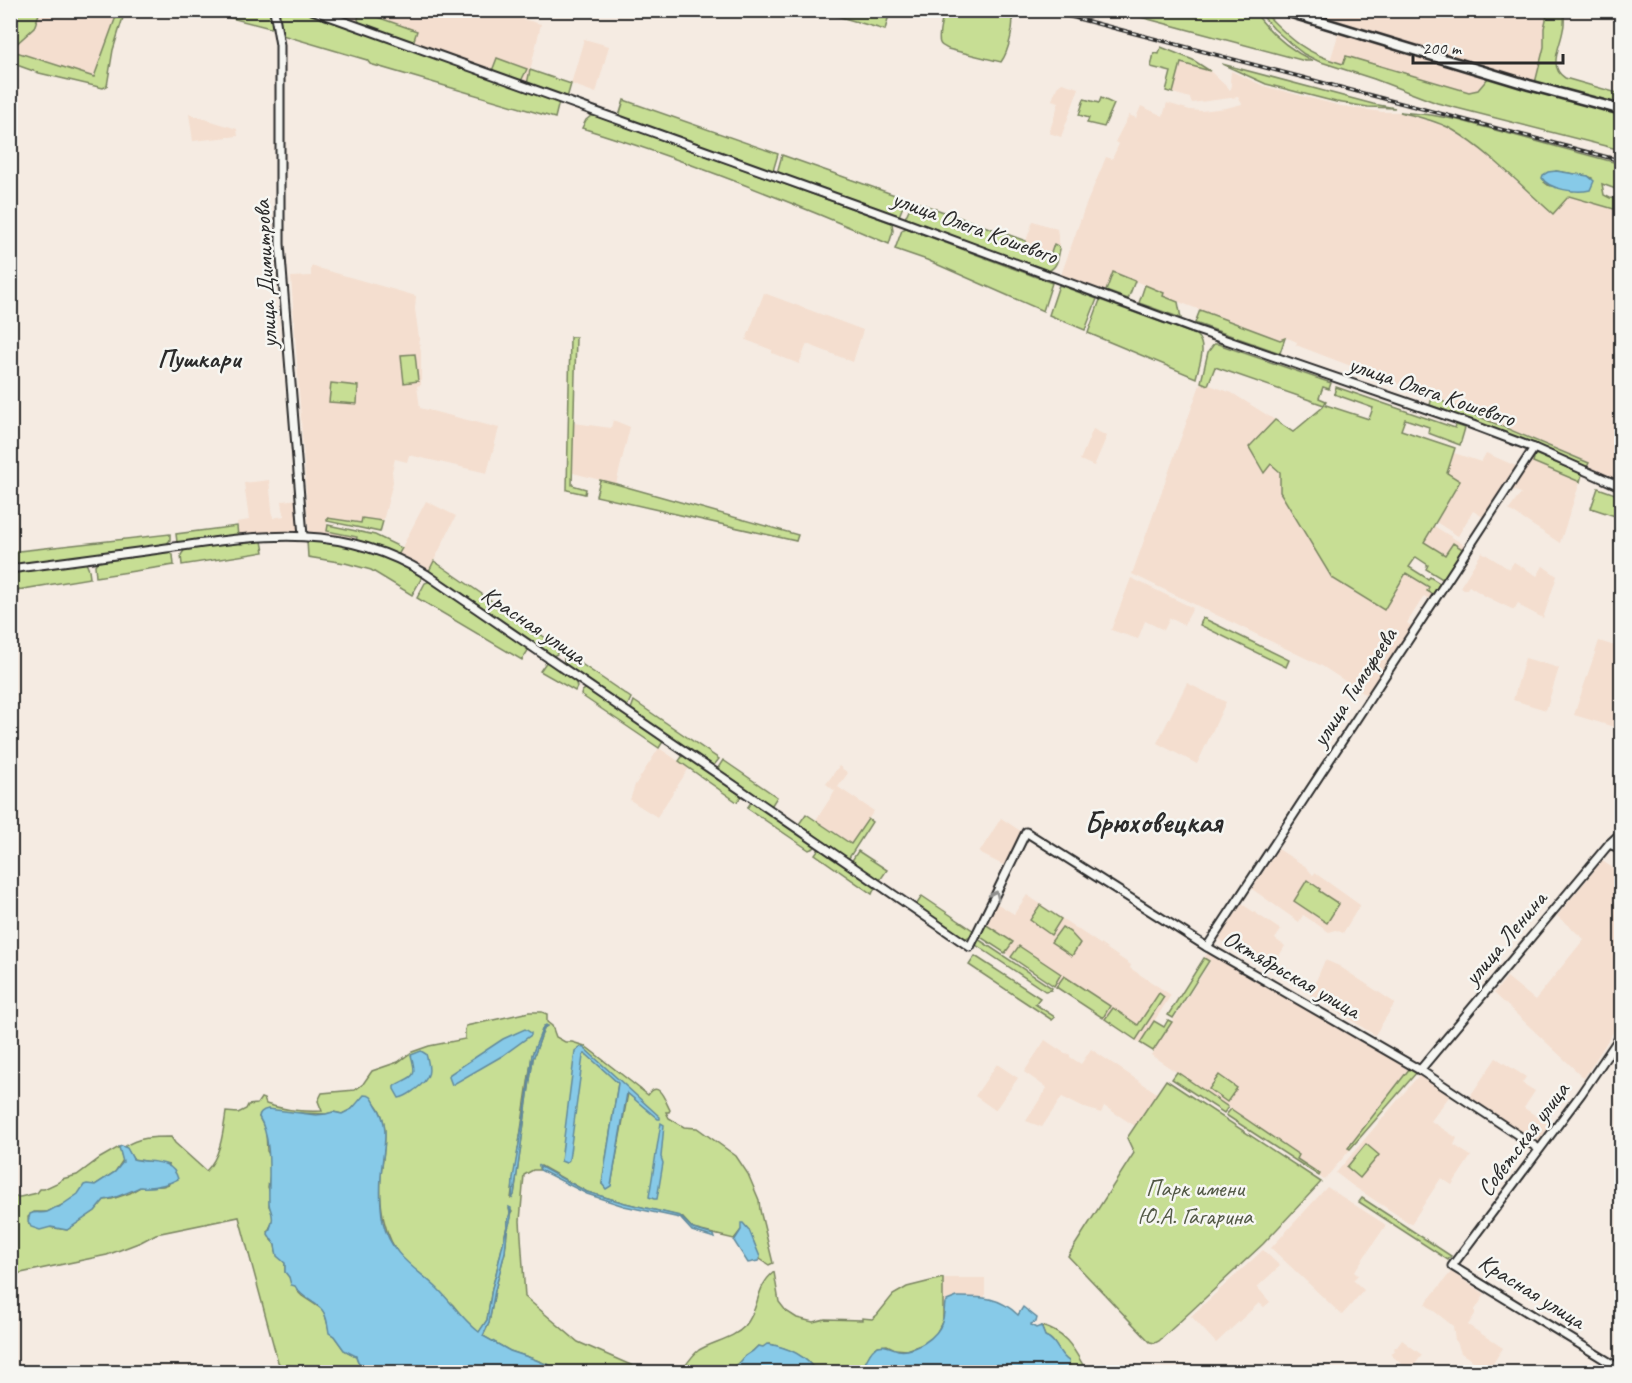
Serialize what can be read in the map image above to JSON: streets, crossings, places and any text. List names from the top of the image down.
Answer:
{
  "streets": {
    "street": [
      "улица Олега Кошевого",
      "улица Димитрова",
      "Красная улица",
      "улица Тимофеева",
      "улица Ленина",
      "Октябрьская улица",
      "Советская улица"
    ]
  },
  "crossings": [
    ["улица Олега Кошевого", "улица Тимофеева"],
    ["улица Димитрова", "Красная улица"],
    ["Красная улица", "Октябрьская улица"],
    ["Красная улица", "Советская улица"],
    ["улица Тимофеева", "Октябрьская улица"],
    ["улица Ленина", "Октябрьская улица"],
    ["Октябрьская улица", "Советская улица"]
  ],
  "one_way": ["Красная улица"],
  "districts": ["Пушкари", "Брюховецкая"],
  "parks": ["Парк имени Ю.А. Гагарина"],
  "scale_bar": "200 m"
}
